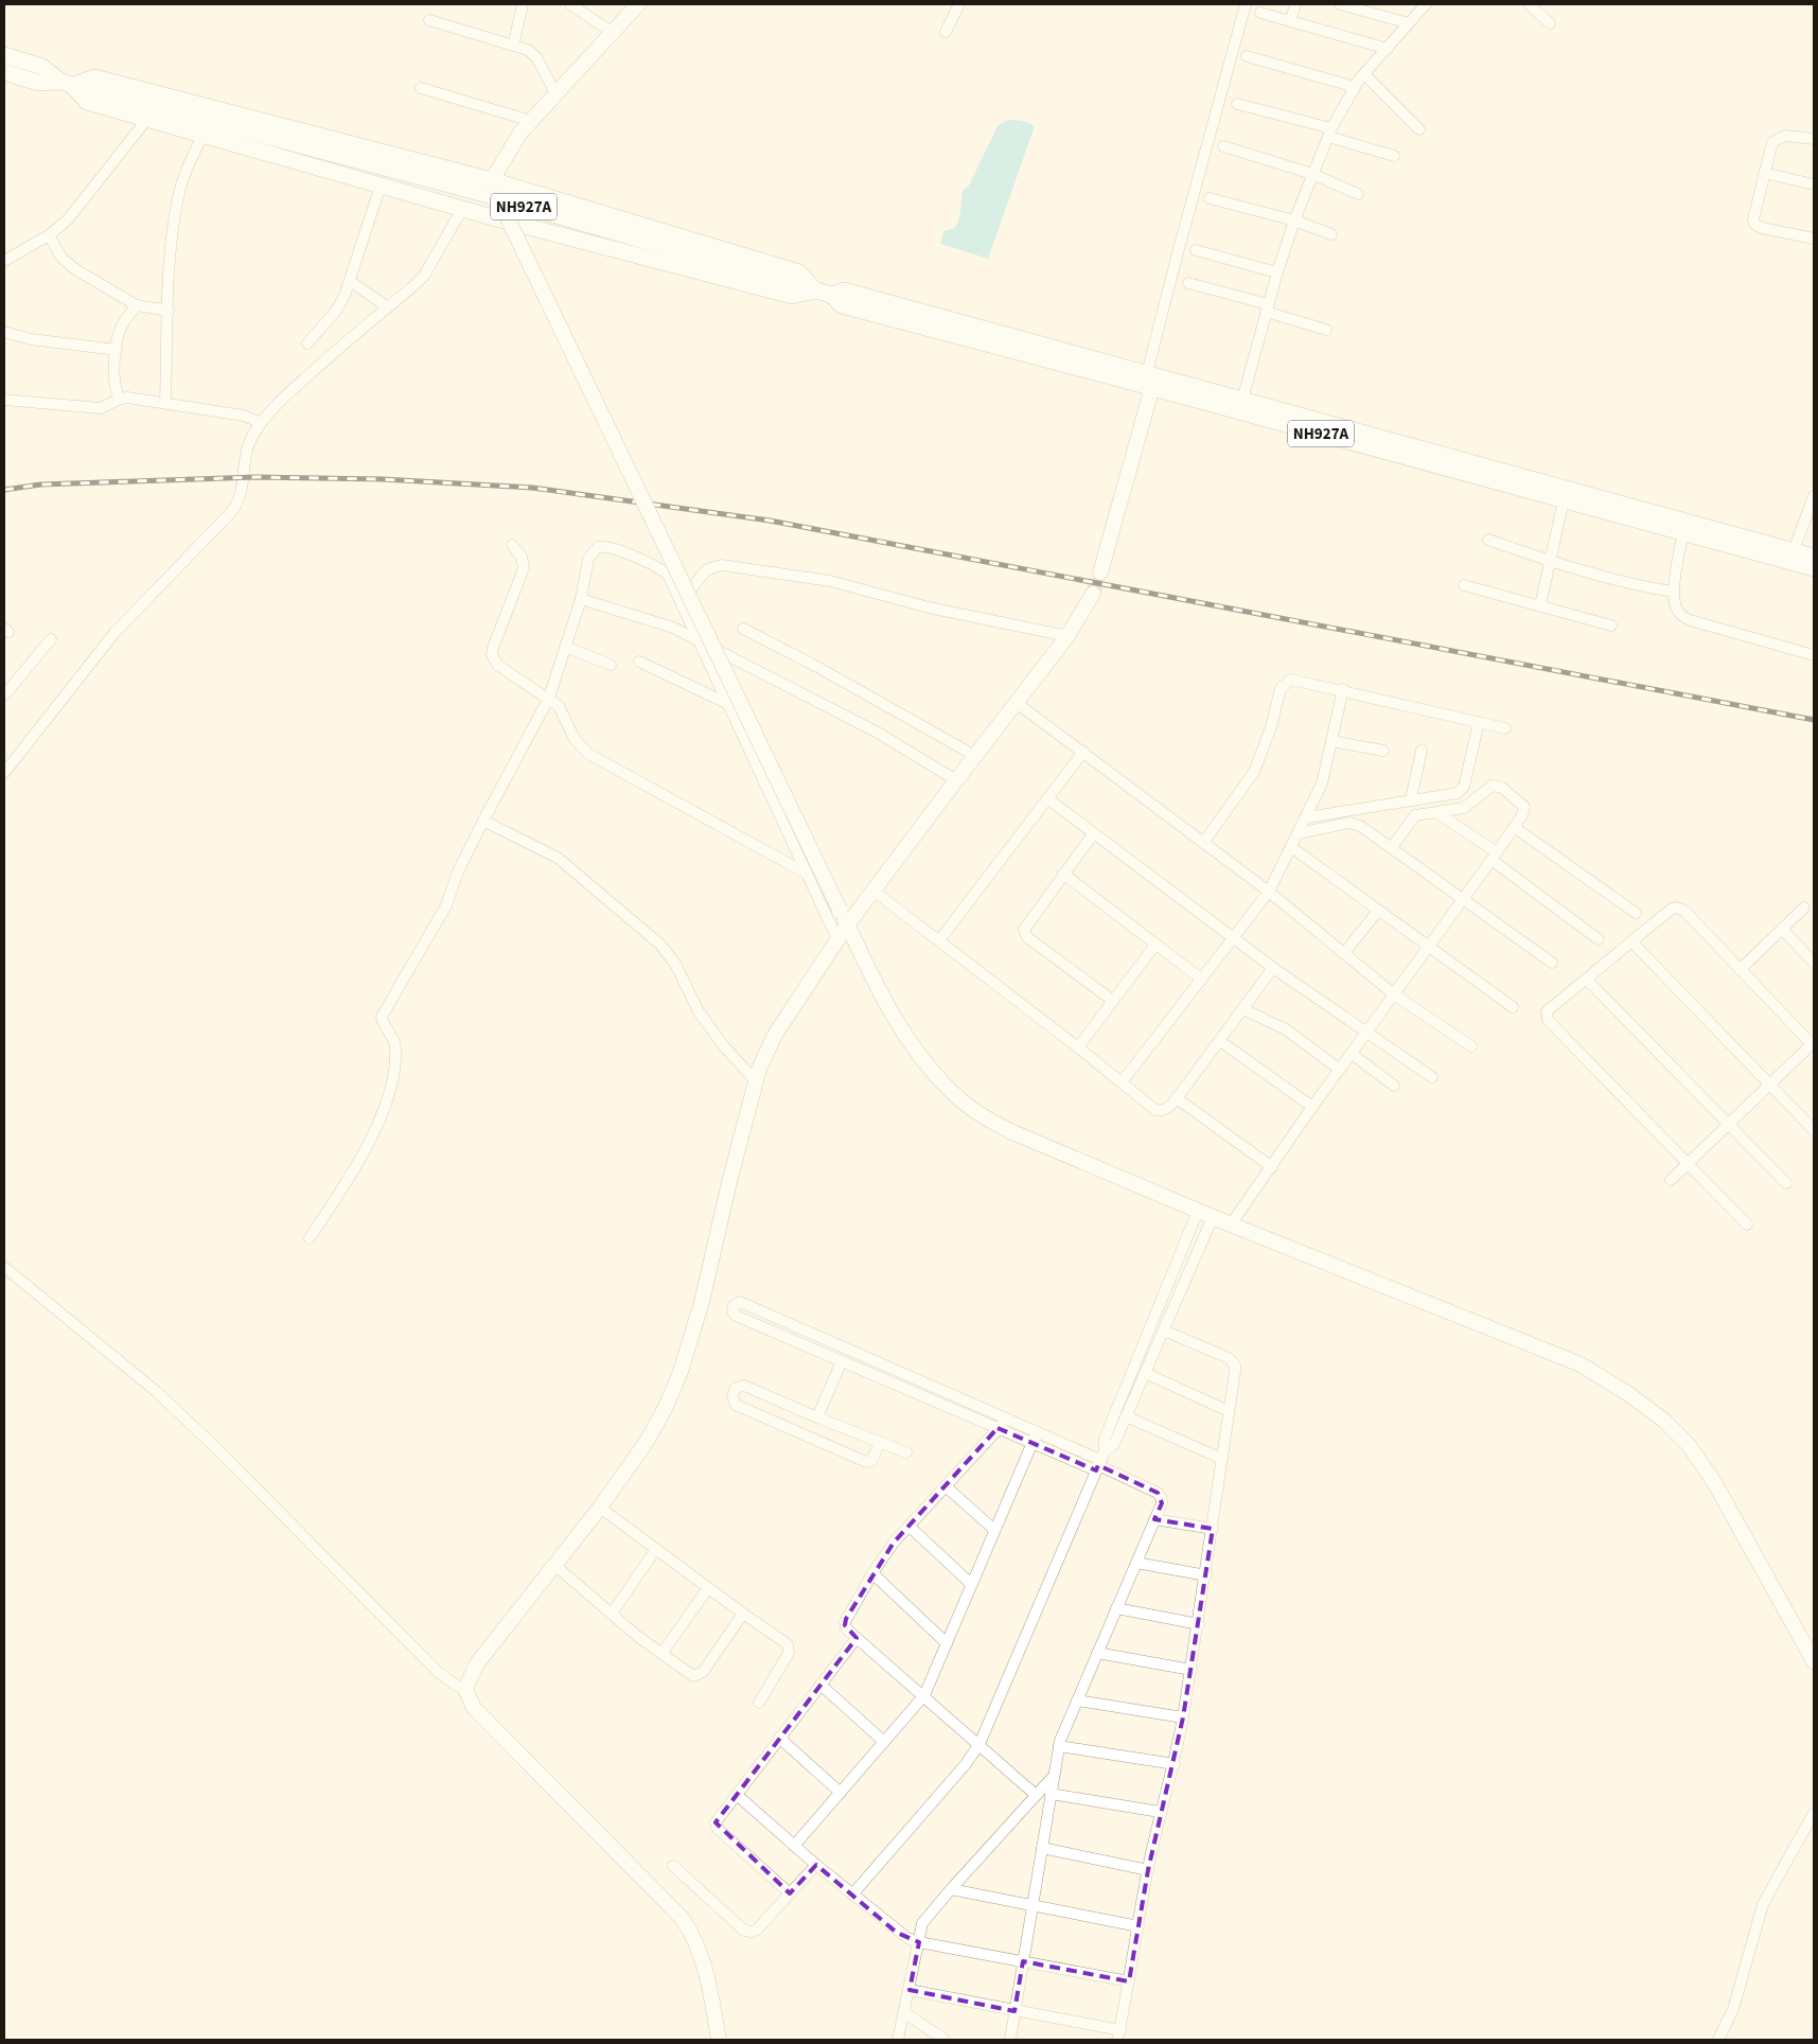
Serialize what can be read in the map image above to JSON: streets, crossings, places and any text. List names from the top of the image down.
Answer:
{
  "streets": {
    "highway": ["NH927A"]
  }
}
